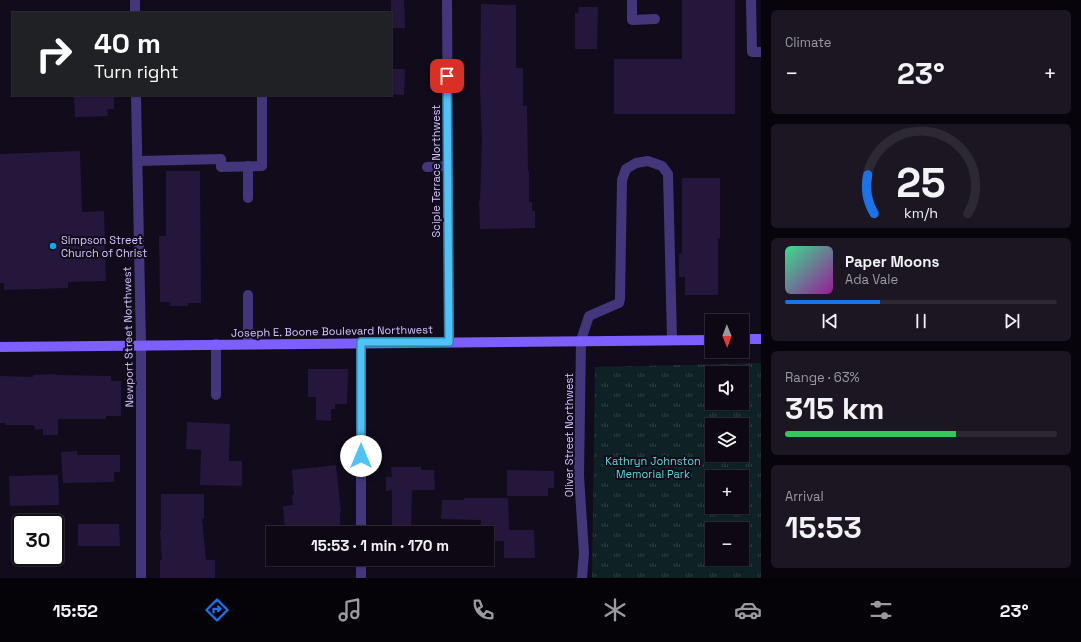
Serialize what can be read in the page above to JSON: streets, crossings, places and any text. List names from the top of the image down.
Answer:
{
  "streets": {
    "main road": ["Joseph E. Boone Boulevard Northwest"],
    "street": ["Sciple Terrace Northwest", "Newport Street Northwest", "Oliver Street Northwest"]
  },
  "crossings": [
    ["Sciple Terrace Northwest", "Joseph E. Boone Boulevard Northwest"],
    ["Joseph E. Boone Boulevard Northwest", "Newport Street Northwest"],
    ["Joseph E. Boone Boulevard Northwest", "Oliver Street Northwest"]
  ],
  "parks": ["Kathryn Johnston Memorial Park"],
  "places": ["Simpson Street Church of Christ"],
  "north": "bottom",
  "page": {
    "tile": [
      "Climate",
      ["Range · 63%", "315 km"],
      ["Arrival", "15:53"]
    ],
    "turn": ["40 m", "Turn right"],
    "heat": ["−", "23°", "+"],
    "song": ["Paper Moons", "Ada Vale"],
    "map_buttons": ["+", "−"],
    "limit": "30",
    "trip": "15:53 · 1 min · 170 m",
    "tabs": ["15:52", "23°"],
    "gauge": ["25", "km/h"]
  }
}
